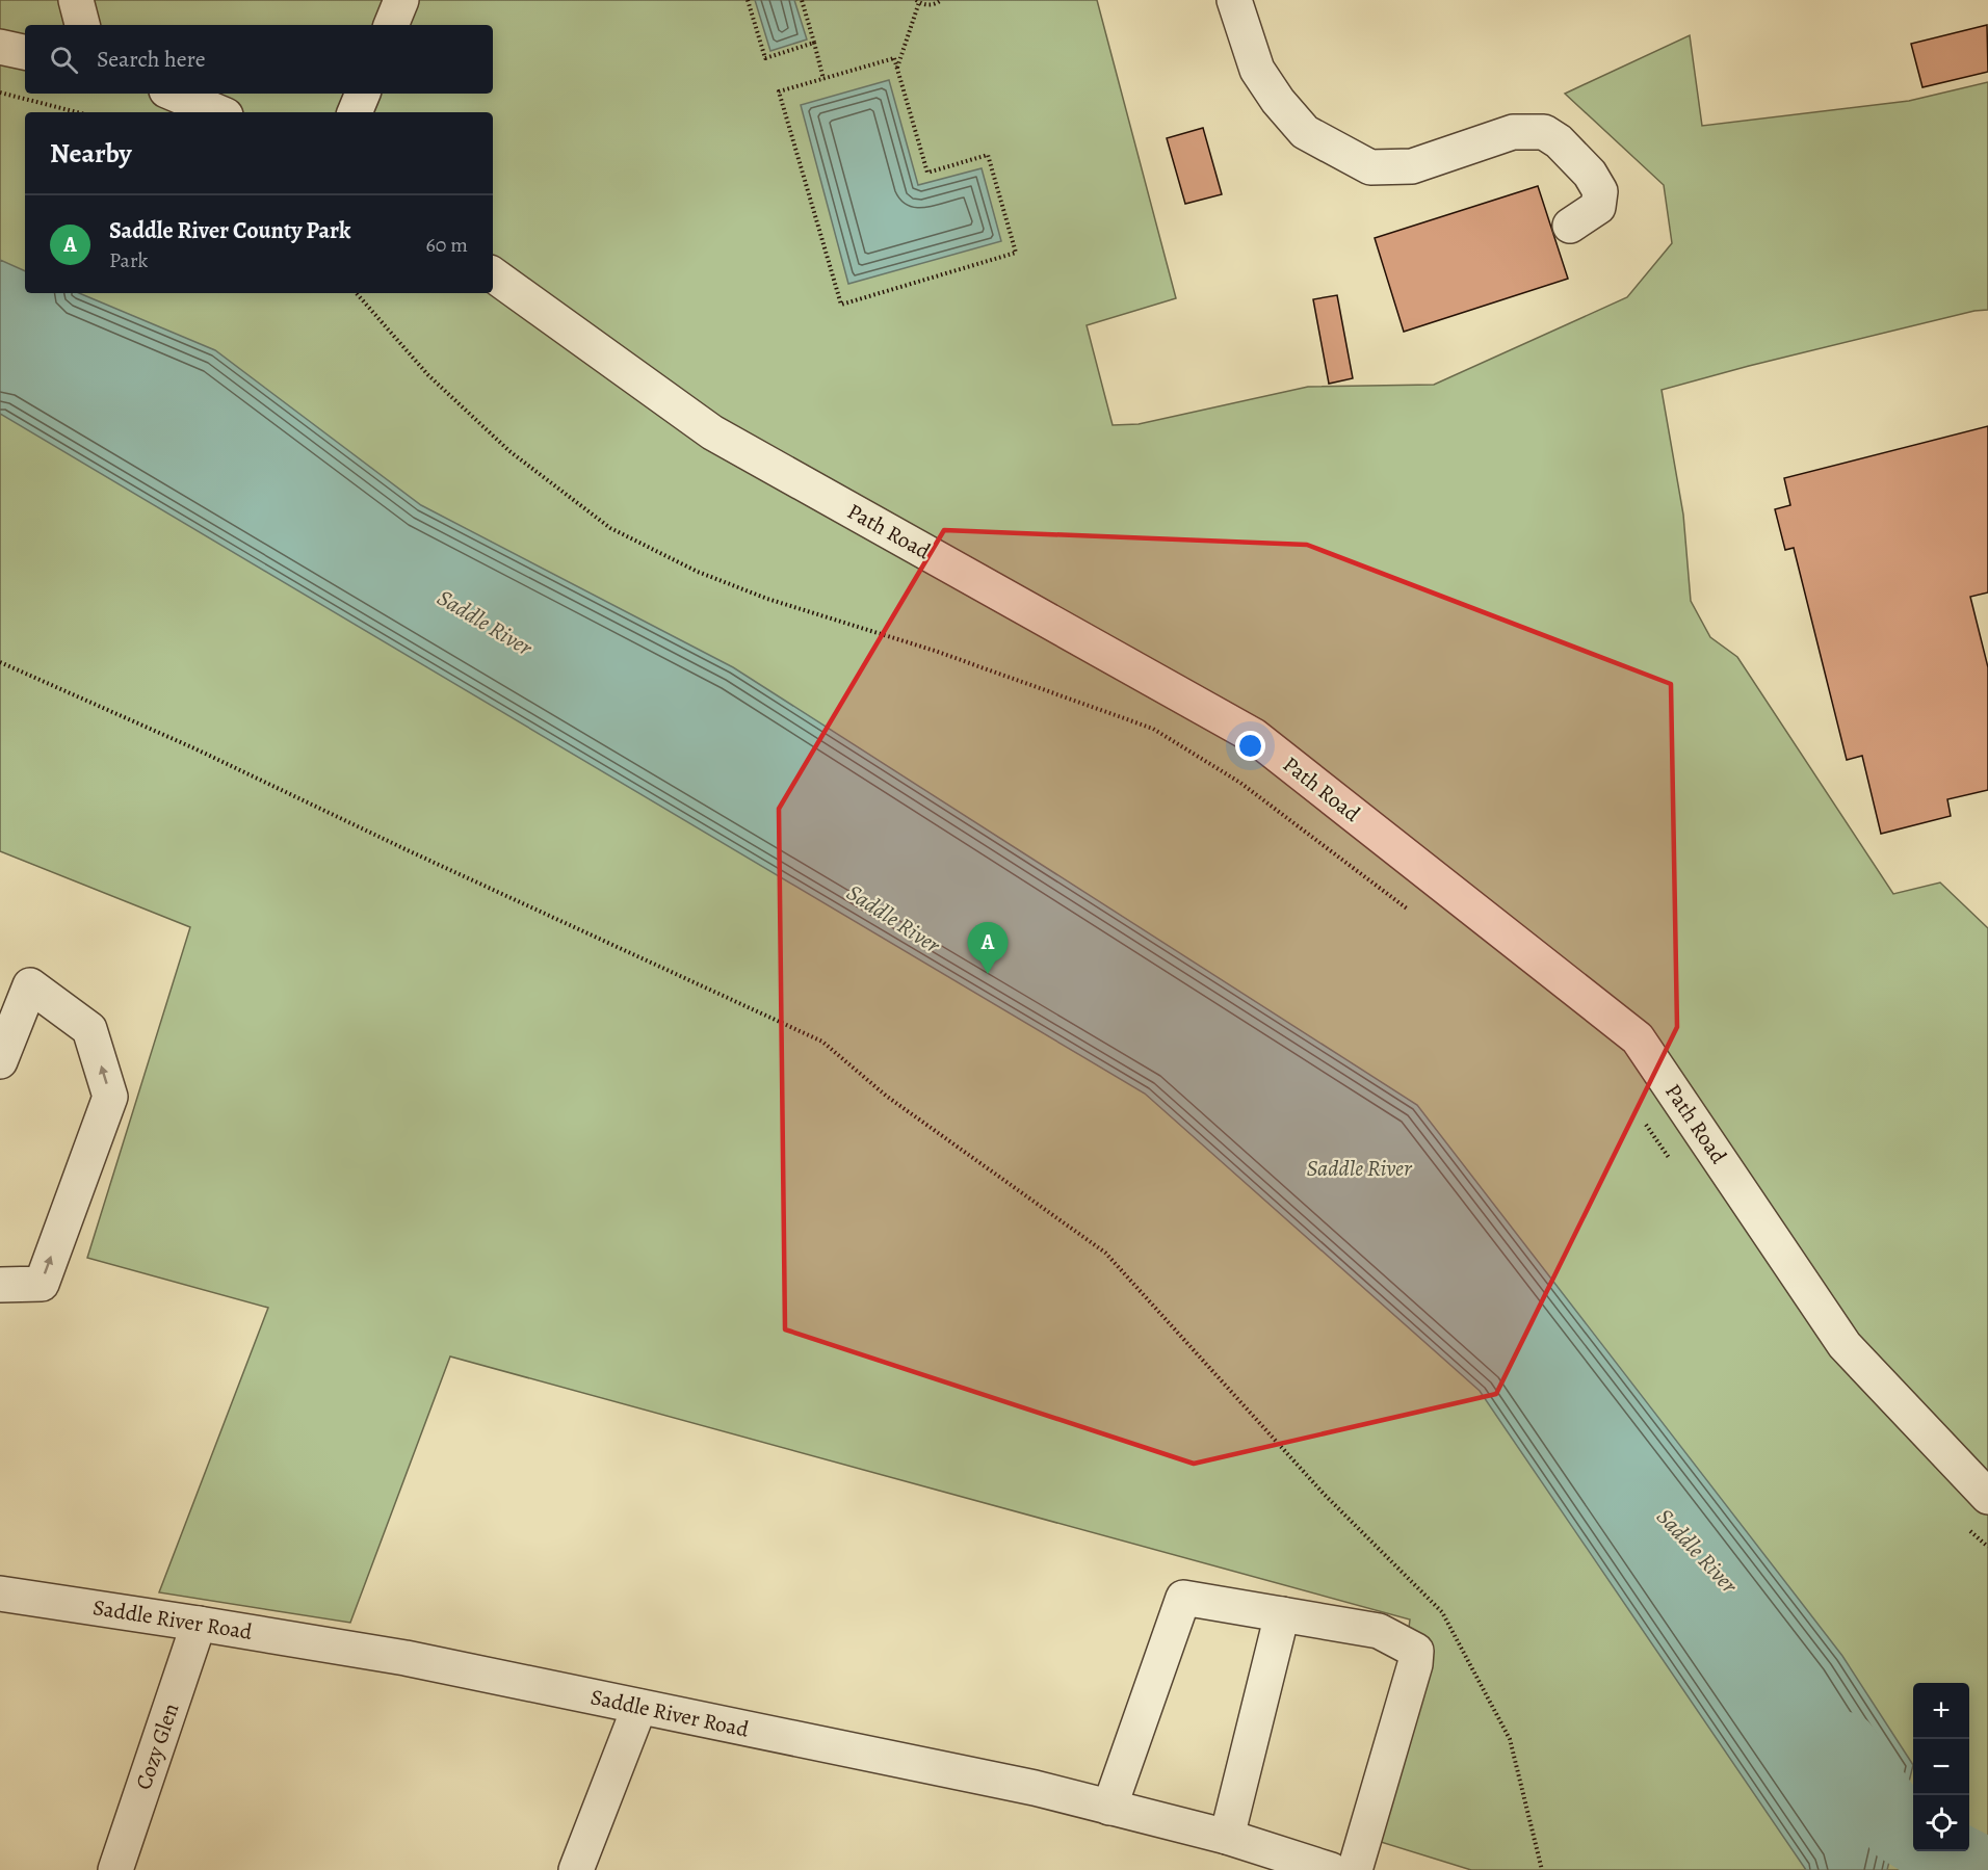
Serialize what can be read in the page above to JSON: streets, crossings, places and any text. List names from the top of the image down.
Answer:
{
  "streets": {
    "street": ["Path Road", "Saddle River Road", "Cozy Glen"]
  },
  "crossings": [
    ["Saddle River Road", "Cozy Glen"]
  ],
  "water": ["Saddle River"],
  "page": {
    "search": "Search here",
    "heading": "Nearby",
    "list": [
      {
        "mark": "A",
        "name": "Saddle River County Park",
        "note": "Park",
        "value": "60 m"
      }
    ],
    "pins": "A",
    "map_buttons": ["+", "−"]
  }
}
